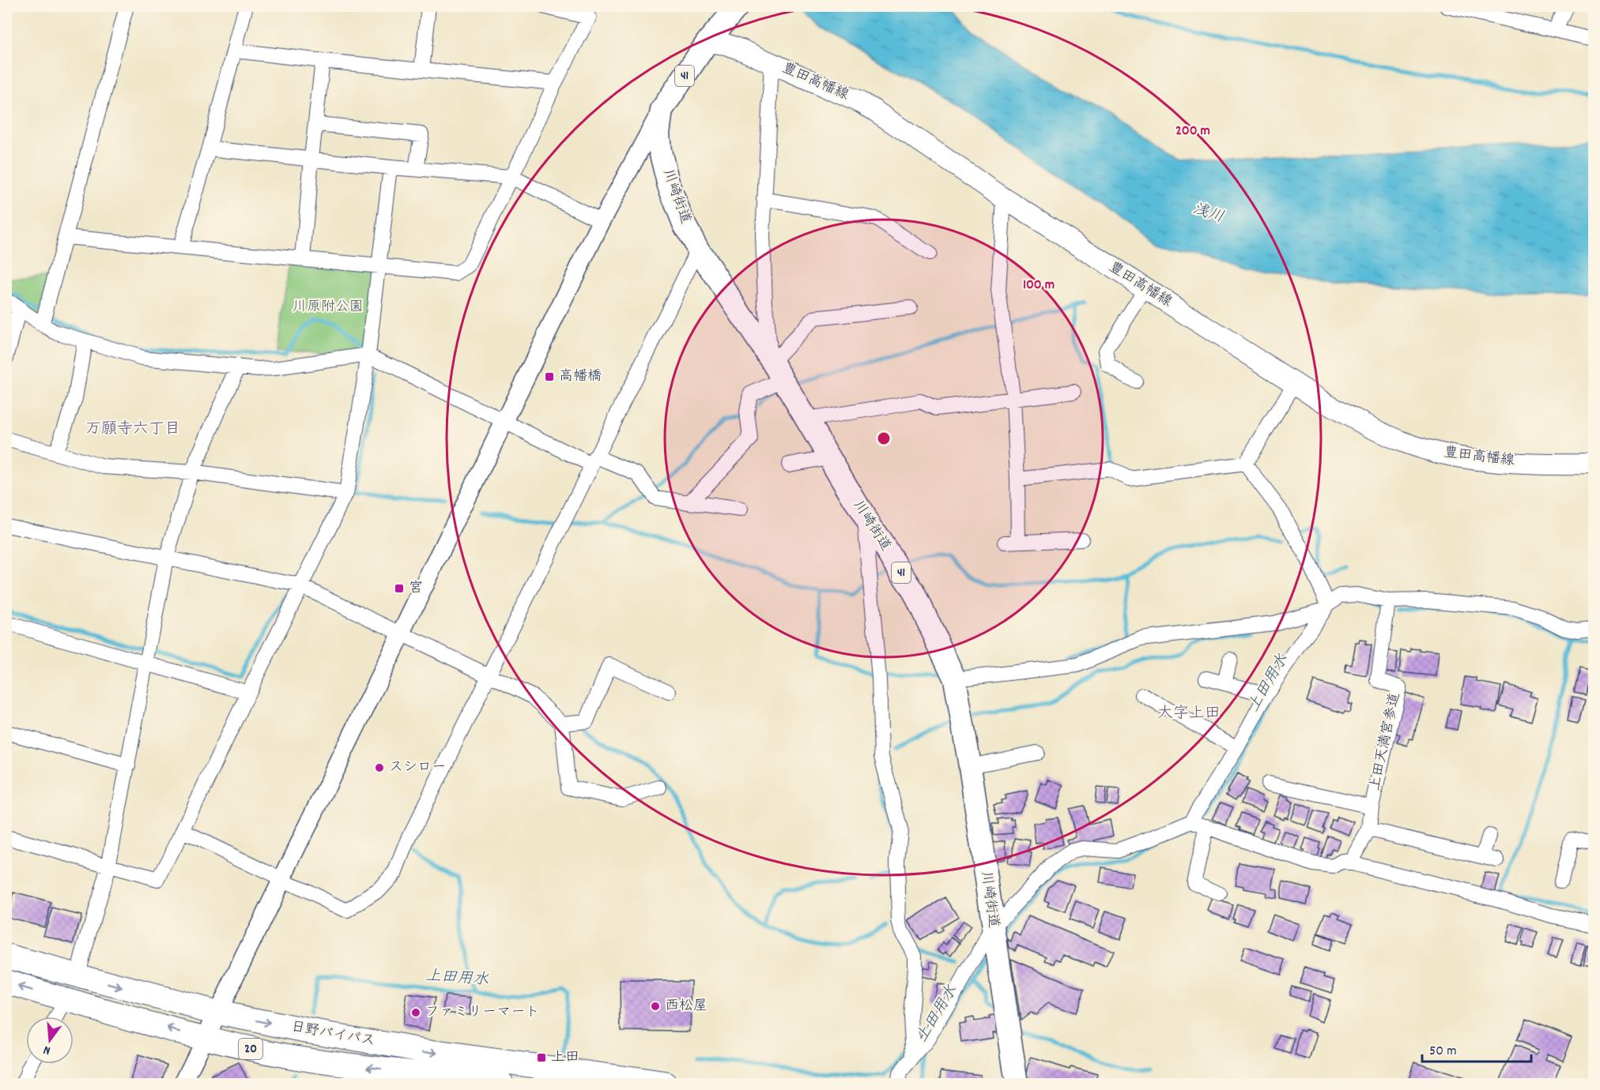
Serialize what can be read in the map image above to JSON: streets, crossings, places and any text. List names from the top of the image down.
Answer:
{
  "streets": {
    "highway": ["日野バイパス", "20"],
    "main road": ["41", "豊田高幡線", "川崎街道"],
    "street": ["上田天満宮参道"]
  },
  "crossings": [
    ["41", "豊田高幡線"],
    ["41", "川崎街道"],
    ["豊田高幡線", "川崎街道"]
  ],
  "districts": ["万願寺六丁目", "大字上田"],
  "water": ["浅川", "上田用水"],
  "parks": ["川原附公園"],
  "places": {
    "transit": ["高幡橋", "宮", "上田"],
    "other": ["スシロー", "西松屋", "ファミリーマート"]
  },
  "scale_bar": "50 m",
  "north": "bottom",
  "rings": ["200 m", "100 m"]
}
